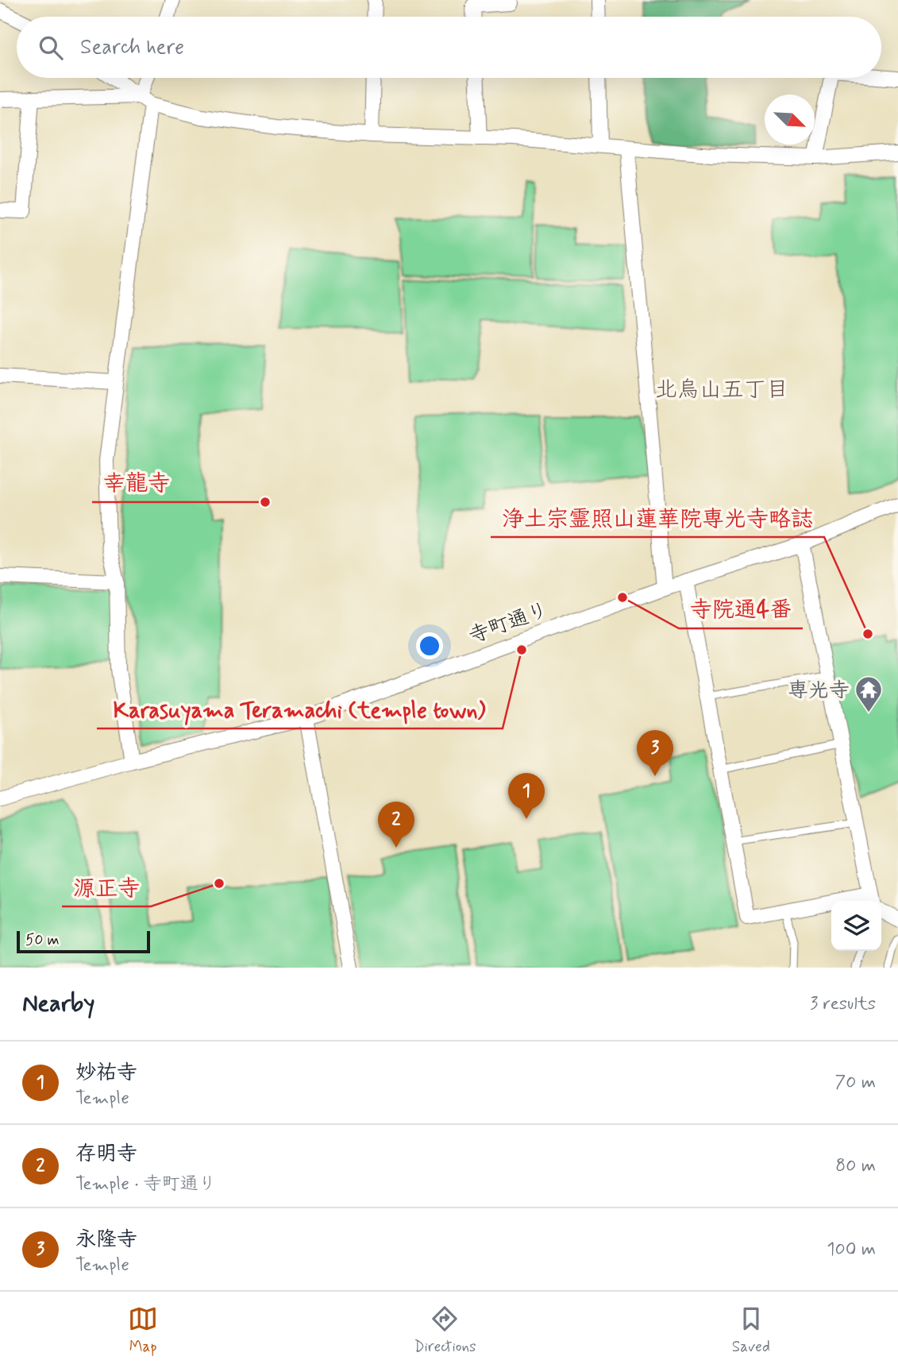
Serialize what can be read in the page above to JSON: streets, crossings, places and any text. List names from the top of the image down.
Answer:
{
  "streets": {
    "street": ["寺町通り"]
  },
  "districts": ["北烏山五丁目"],
  "places": {
    "other": [
      "幸龍寺",
      "寺院通4番",
      "浄土宗霊照山蓮華院専光寺略誌",
      "Karasuyama Teramachi (temple town)",
      "源正寺"
    ],
    "temple": ["専光寺"]
  },
  "scale_bar": "50 m",
  "north": "bottom right",
  "page": {
    "search": "Search here",
    "pins": ["3", "1", "2"],
    "scale": "50 m",
    "heading": ["Nearby", "3 results"],
    "list": [
      {
        "mark": "1",
        "name": "妙祐寺",
        "note": "Temple",
        "value": "70 m"
      },
      {
        "mark": "2",
        "name": "存明寺",
        "note": "Temple · 寺町通り",
        "value": "80 m"
      },
      {
        "mark": "3",
        "name": "永隆寺",
        "note": "Temple",
        "value": "100 m"
      }
    ],
    "nav": ["Map", "Directions", "Saved"]
  }
}
